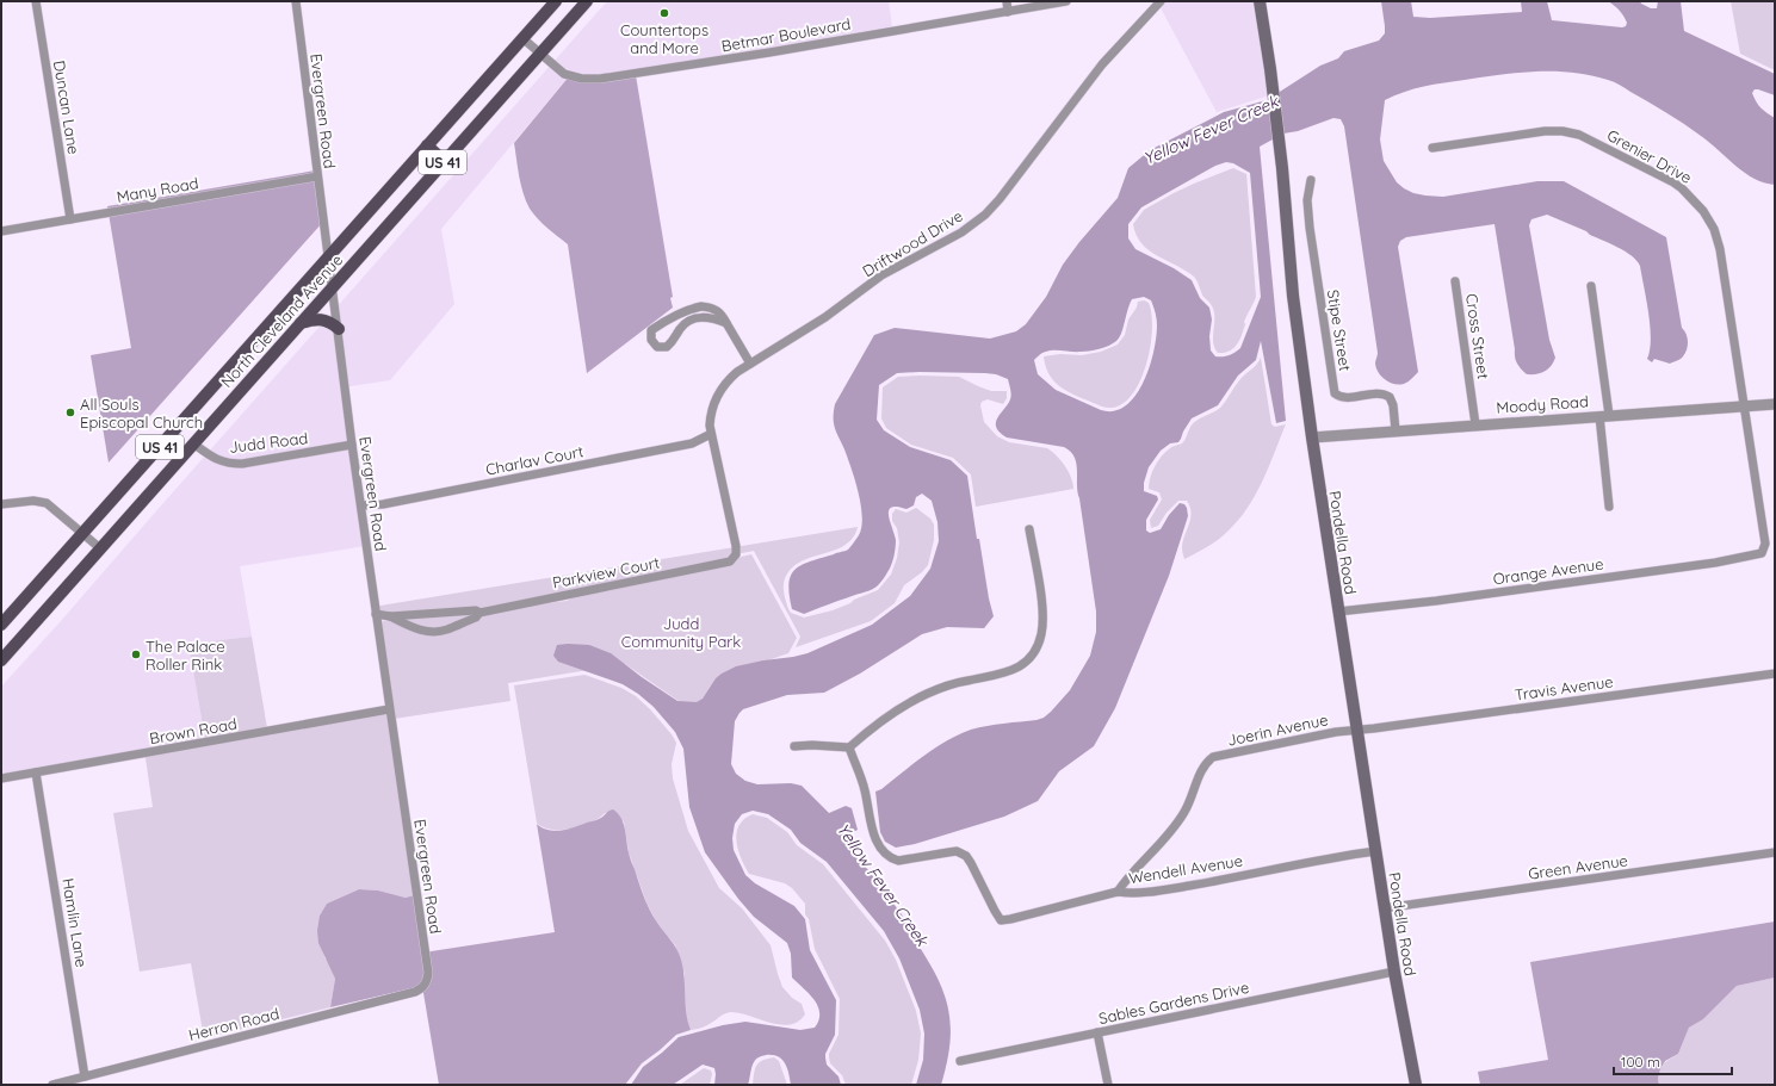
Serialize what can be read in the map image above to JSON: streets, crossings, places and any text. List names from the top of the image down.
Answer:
{
  "streets": {
    "main road": ["US 41", "North Cleveland Avenue", "Pondella Road"],
    "street": [
      "Betmar Boulevard",
      "Duncan Lane",
      "Evergreen Road",
      "Grenier Drive",
      "Many Road",
      "Driftwood Drive",
      "Stipe Street",
      "Cross Street",
      "Moody Road",
      "Judd Road",
      "Charlav Court",
      "Orange Avenue",
      "Parkview Court",
      "Travis Avenue",
      "Joerin Avenue",
      "Brown Road",
      "Green Avenue",
      "Wendell Avenue",
      "Hamlin Lane",
      "Sables Gardens Drive",
      "Herron Road"
    ]
  },
  "crossings": [
    ["Betmar Boulevard", "North Cleveland Avenue"],
    ["Duncan Lane", "Many Road"],
    ["Evergreen Road", "Many Road"],
    ["Evergreen Road", "North Cleveland Avenue"],
    ["Evergreen Road", "Judd Road"],
    ["Evergreen Road", "Charlav Court"],
    ["Evergreen Road", "Parkview Court"],
    ["Evergreen Road", "Brown Road"],
    ["Evergreen Road", "Herron Road"],
    ["Grenier Drive", "Moody Road"],
    ["Grenier Drive", "Orange Avenue"],
    ["Driftwood Drive", "Charlav Court"],
    ["Driftwood Drive", "Parkview Court"],
    ["North Cleveland Avenue", "Judd Road"],
    ["Stipe Street", "Moody Road"],
    ["Cross Street", "Moody Road"],
    ["Moody Road", "Pondella Road"],
    ["Pondella Road", "Orange Avenue"],
    ["Pondella Road", "Travis Avenue"],
    ["Pondella Road", "Joerin Avenue"],
    ["Pondella Road", "Green Avenue"],
    ["Pondella Road", "Wendell Avenue"],
    ["Pondella Road", "Sables Gardens Drive"],
    ["Travis Avenue", "Joerin Avenue"],
    ["Joerin Avenue", "Wendell Avenue"],
    ["Brown Road", "Hamlin Lane"],
    ["Hamlin Lane", "Herron Road"]
  ],
  "water": ["Yellow Fever Creek"],
  "parks": ["Judd Community Park"],
  "places": ["Countertops and More", "All Souls Episcopal Church", "The Palace Roller Rink"],
  "scale_bar": "100 m"
}
